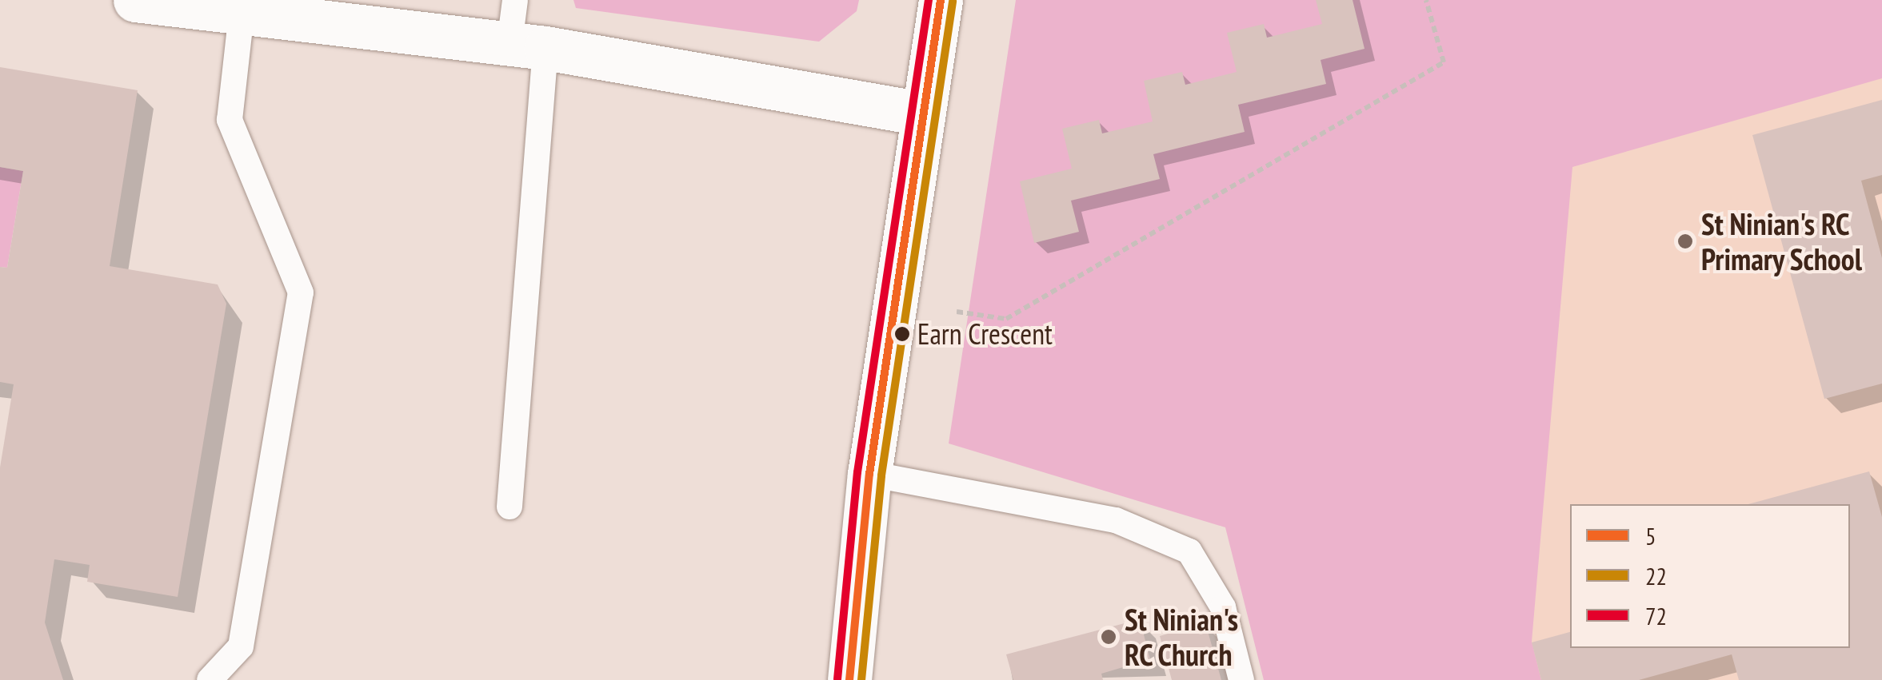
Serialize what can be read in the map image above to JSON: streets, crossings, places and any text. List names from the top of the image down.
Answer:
{
  "places": ["St Ninian's RC Primary School", "Earn Crescent", "St Ninian's RC Church"],
  "lines": ["transit line 5", "transit line 72", "transit line 22"],
  "legend": ["5", "22", "72"]
}
